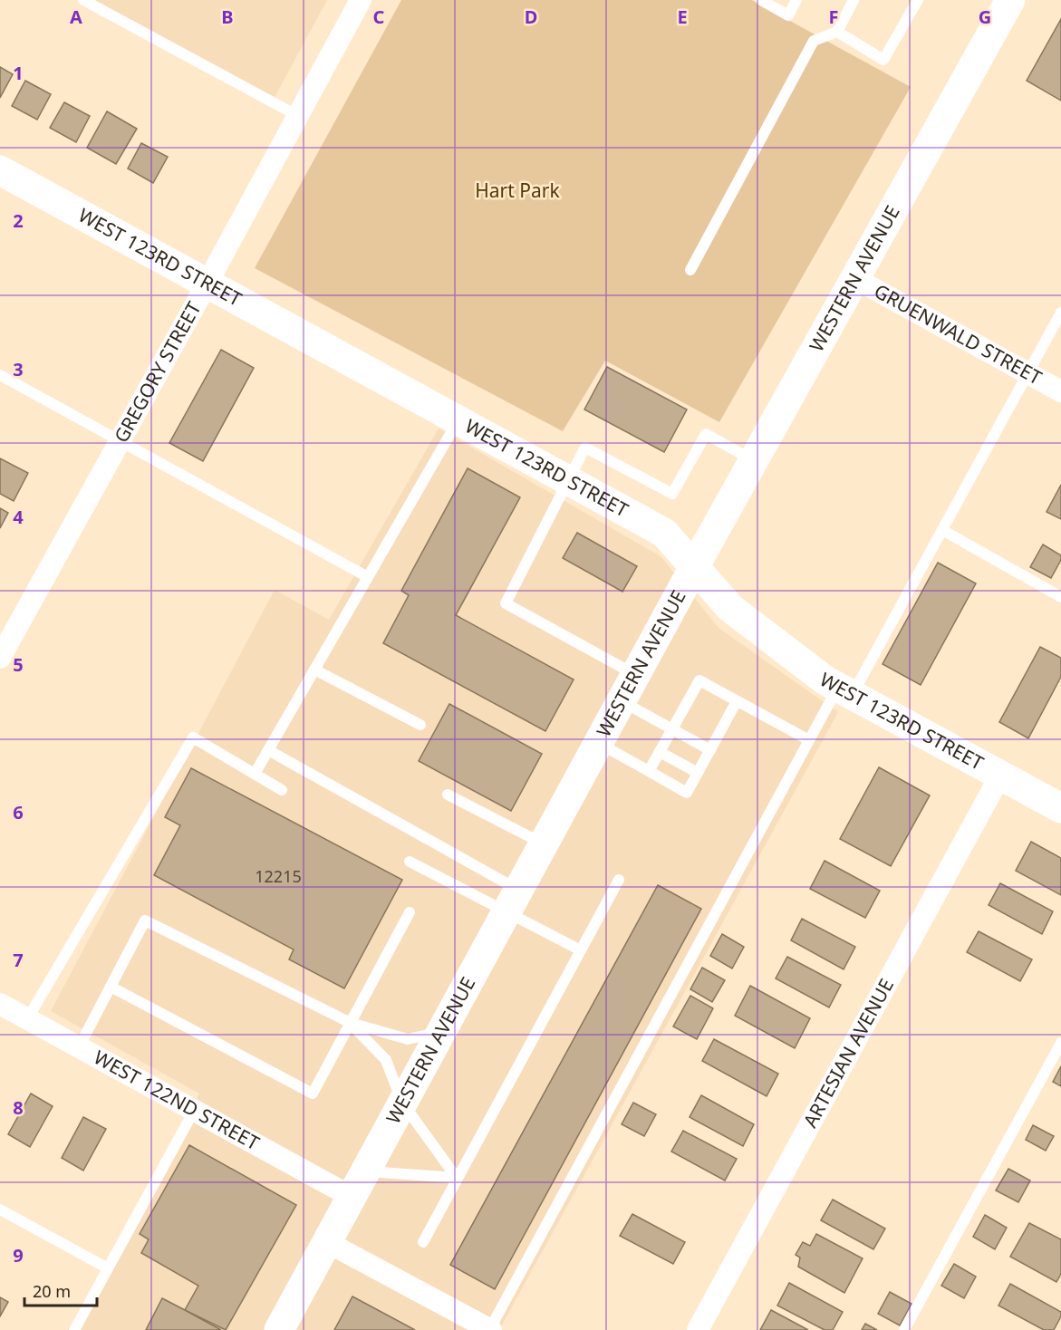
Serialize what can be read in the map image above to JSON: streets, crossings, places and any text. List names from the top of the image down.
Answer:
{
  "streets": {
    "main road": ["WEST 123RD STREET", "WESTERN AVENUE"],
    "street": [
      "GRUENWALD STREET",
      "GREGORY STREET",
      "ARTESIAN AVENUE",
      "WEST 122ND STREET"
    ]
  },
  "crossings": [
    ["WEST 123RD STREET", "WESTERN AVENUE"],
    ["WEST 123RD STREET", "GREGORY STREET"],
    ["WEST 123RD STREET", "ARTESIAN AVENUE"],
    ["WESTERN AVENUE", "GRUENWALD STREET"],
    ["WESTERN AVENUE", "WEST 122ND STREET"]
  ],
  "parks": ["Hart Park"],
  "house_numbers": ["12215"],
  "scale_bar": "20 m",
  "grid": {
    "columns": [
      "A",
      "B",
      "C",
      "D",
      "E",
      "F",
      "G"
    ],
    "rows": [
      "1",
      "2",
      "3",
      "4",
      "5",
      "6",
      "7",
      "8",
      "9"
    ]
  }
}
